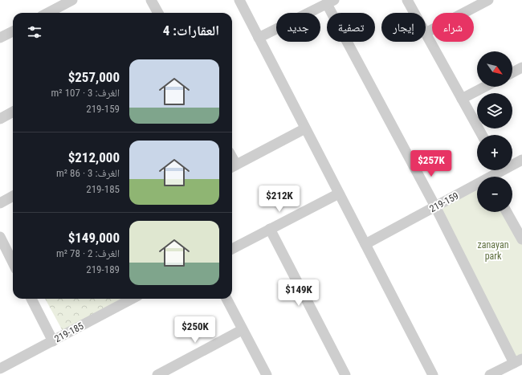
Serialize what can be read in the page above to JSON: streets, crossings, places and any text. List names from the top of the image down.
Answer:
{
  "streets": {
    "street": ["219-159", "219-185"]
  },
  "parks": ["zanayan park"],
  "north": "bottom right",
  "page": {
    "chip": [
      "شراء",
      "إيجار",
      "تصفية",
      "جديد"
    ],
    "heading": "العقارات: 4",
    "map_buttons": ["+", "−"],
    "list": [
      {
        "name": "$257,000",
        "note": "الغرف: 3 · 107 m² · 219-159"
      },
      {
        "name": "$212,000",
        "note": "الغرف: 3 · 86 m² · 219-185"
      },
      {
        "name": "$149,000",
        "note": "الغرف: 2 · 78 m² · 219-189"
      }
    ],
    "price": [
      "$257K",
      "$212K",
      "$149K",
      "$250K"
    ]
  }
}
